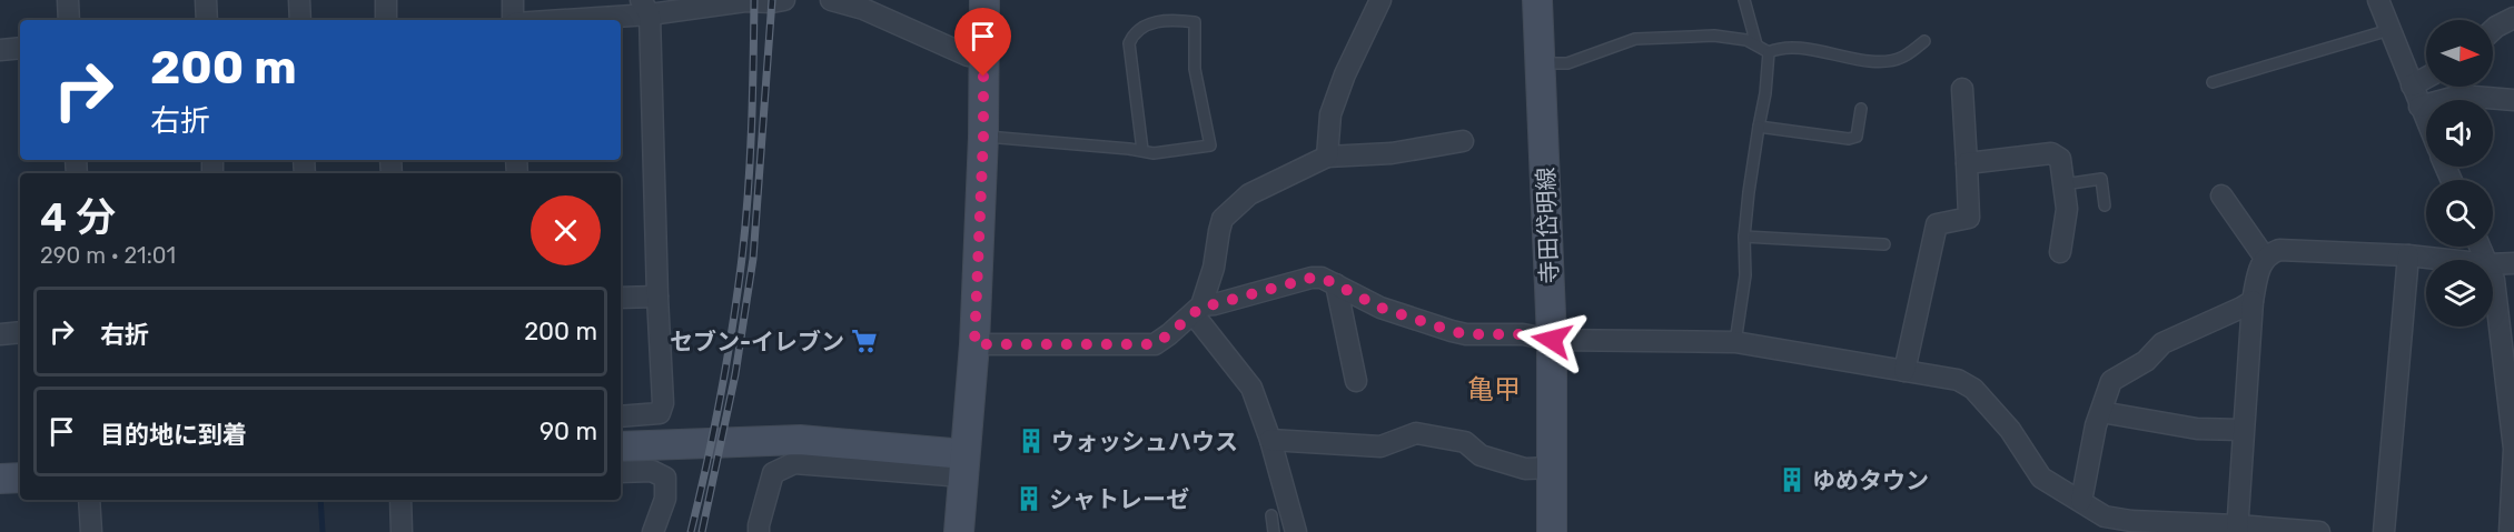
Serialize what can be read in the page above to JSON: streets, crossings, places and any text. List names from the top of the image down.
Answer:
{
  "streets": {
    "street": ["寺田岱明線"]
  },
  "districts": ["亀甲"],
  "places": {
    "supermarket": ["セブン-イレブン"],
    "building": ["ウォッシュハウス", "ゆめタウン", "シャトレーゼ"]
  },
  "north": "right",
  "page": {
    "turn": ["200 m", "右折"],
    "heading": ["4 分", "290 m · 21:01"],
    "list": [
      {
        "name": "右折",
        "value": "200 m"
      },
      {
        "name": "目的地に到着",
        "value": "90 m"
      }
    ]
  }
}
